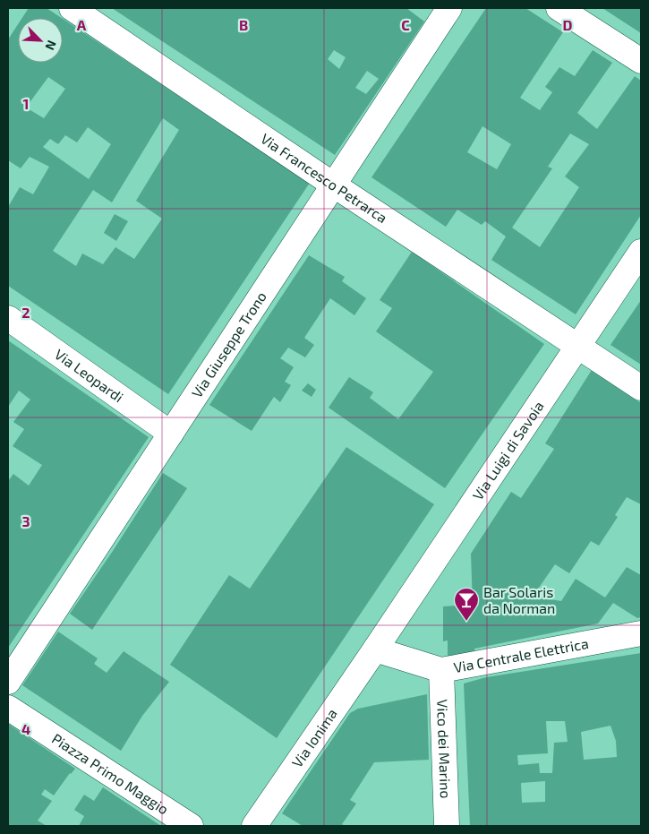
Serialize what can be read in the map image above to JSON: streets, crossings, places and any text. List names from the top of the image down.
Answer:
{
  "streets": {
    "street": [
      "Via Francesco Petrarca",
      "Via Giuseppe Trono",
      "Via Leopardi",
      "Via Luigi di Savoia",
      "Via Centrale Elettrica",
      "Via Ionima",
      "Vico dei Marino",
      "Piazza Primo Maggio"
    ]
  },
  "crossings": [
    ["Via Francesco Petrarca", "Via Giuseppe Trono"],
    ["Via Francesco Petrarca", "Via Luigi di Savoia"],
    ["Via Giuseppe Trono", "Via Leopardi"],
    ["Via Luigi di Savoia", "Via Centrale Elettrica"],
    ["Via Luigi di Savoia", "Via Ionima"],
    ["Via Centrale Elettrica", "Via Ionima"],
    ["Via Centrale Elettrica", "Vico dei Marino"]
  ],
  "places": {
    "bar": ["Bar Solaris da Norman"]
  },
  "north": "bottom right",
  "grid": {
    "columns": [
      "A",
      "B",
      "C",
      "D"
    ],
    "rows": [
      "1",
      "2",
      "3",
      "4"
    ]
  }
}
